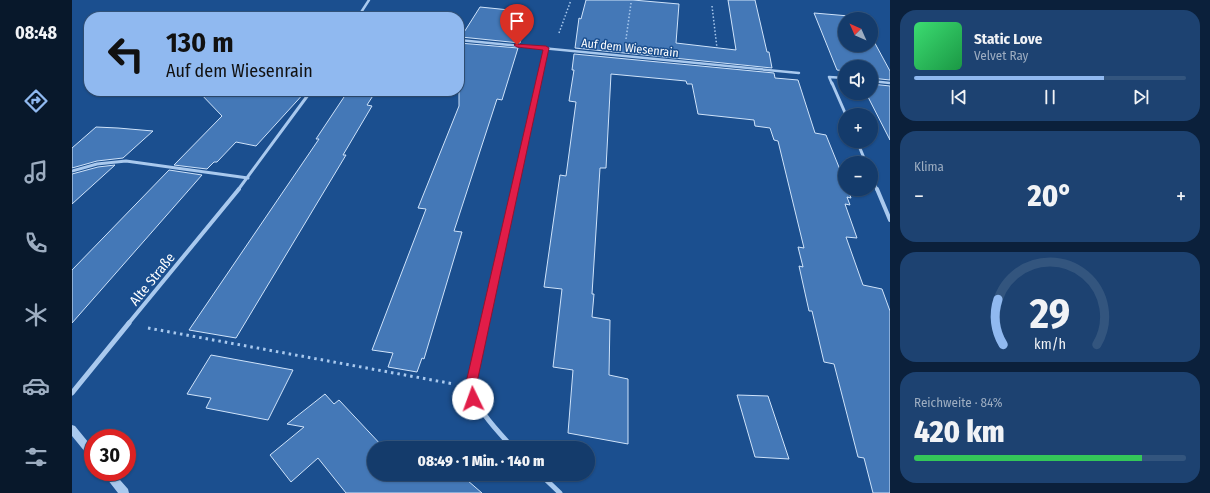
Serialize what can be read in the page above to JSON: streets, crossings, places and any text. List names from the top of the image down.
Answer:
{
  "streets": {
    "street": ["Auf dem Wiesenrain", "Alte Straße"]
  },
  "north": "top left",
  "page": {
    "tabs": "08:48",
    "map_buttons": ["+", "−"],
    "turn": ["130 m", "Auf dem Wiesenrain"],
    "song": ["Static Love", "Velvet Ray"],
    "tile": [
      "Klima",
      ["Reichweite · 84%", "420 km"]
    ],
    "heat": ["−", "20°", "+"],
    "limit": "30",
    "trip": "08:49 · 1 Min. · 140 m",
    "gauge": ["29", "km/h"]
  }
}
